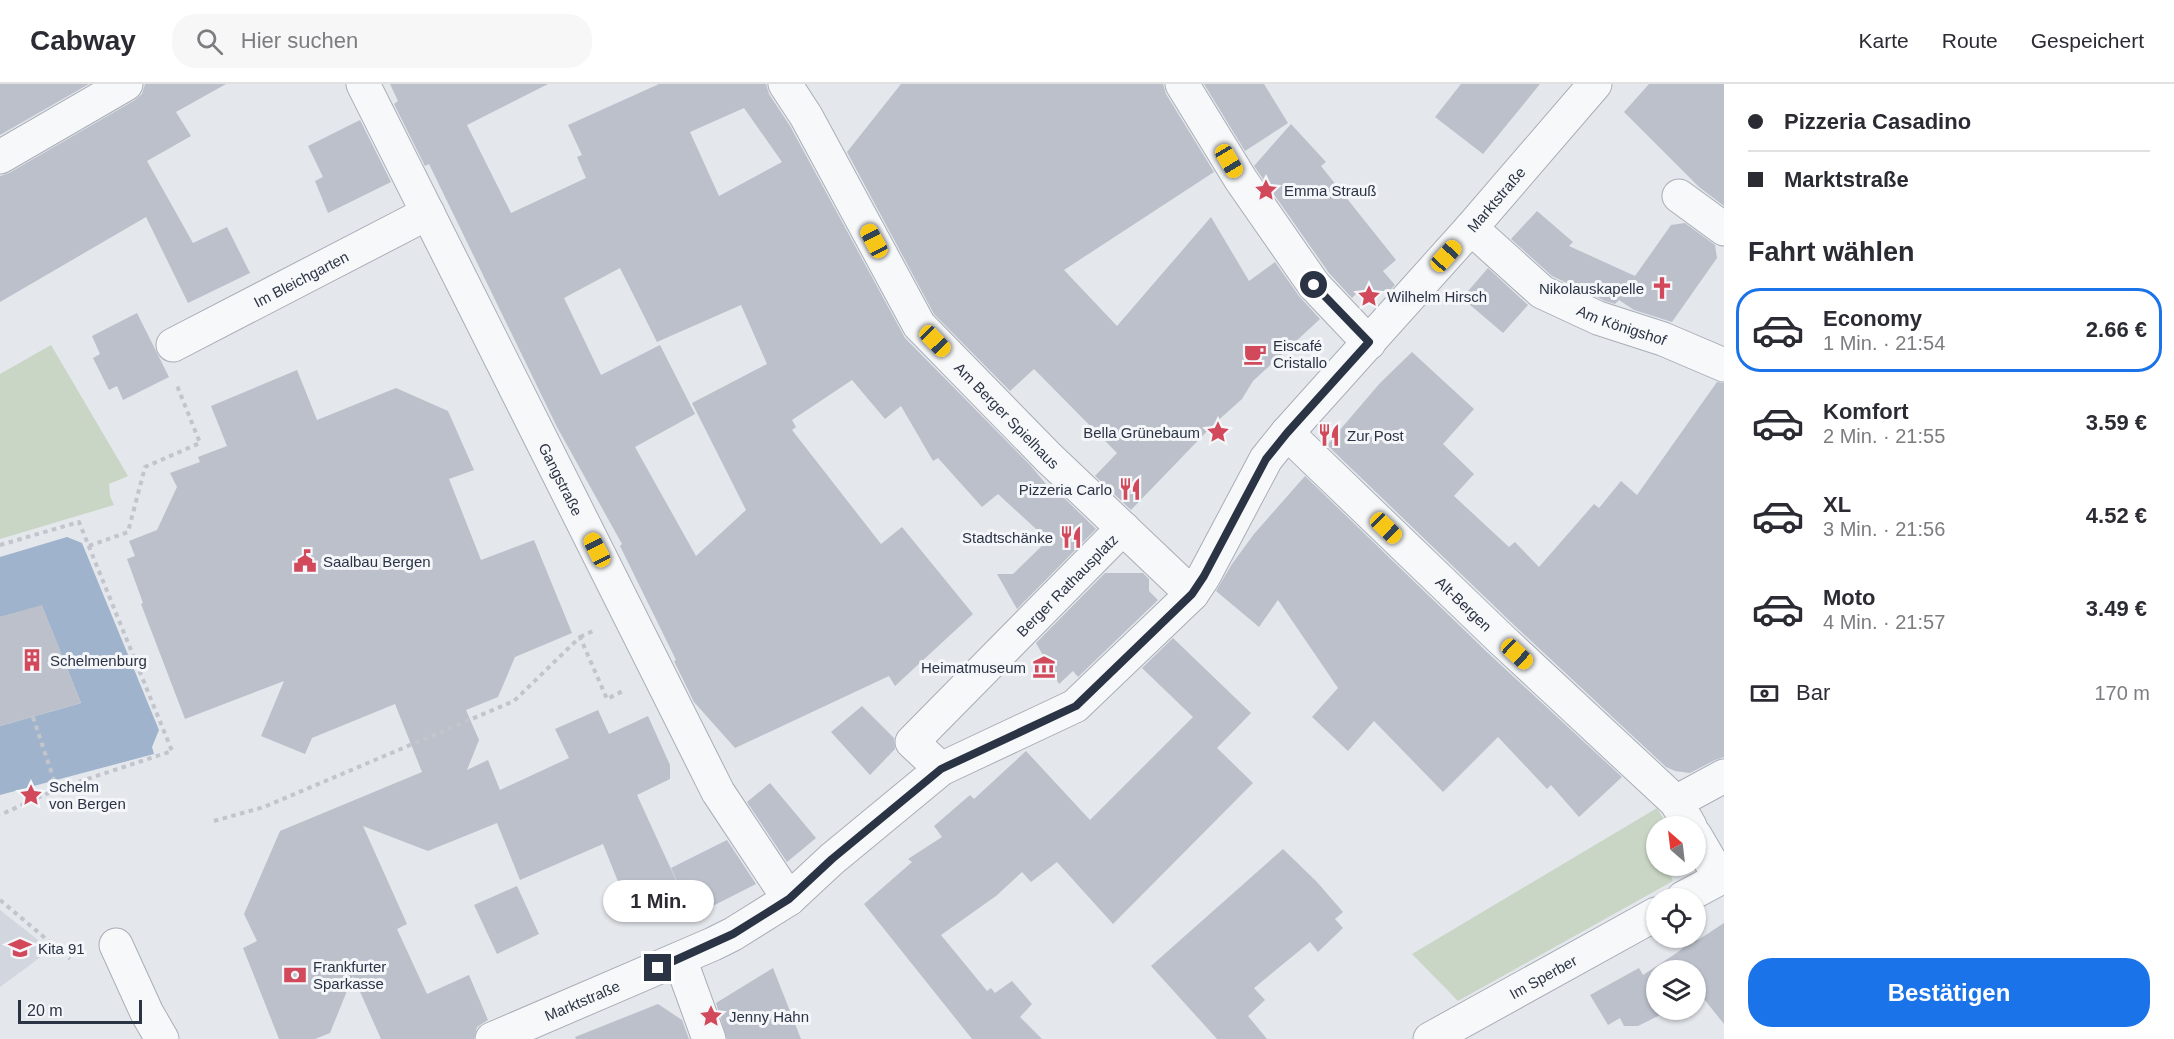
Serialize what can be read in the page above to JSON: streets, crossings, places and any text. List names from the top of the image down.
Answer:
{
  "streets": {
    "street": [
      "Marktstraße",
      "Im Bleichgarten",
      "Am Königshof",
      "Am Berger Spielhaus",
      "Gangstraße",
      "Berger Rathausplatz",
      "Alt-Bergen",
      "Im Sperber"
    ]
  },
  "crossings": [
    ["Marktstraße", "Am Königshof"],
    ["Marktstraße", "Am Berger Spielhaus"],
    ["Marktstraße", "Gangstraße"],
    ["Marktstraße", "Berger Rathausplatz"],
    ["Marktstraße", "Alt-Bergen"],
    ["Im Bleichgarten", "Gangstraße"],
    ["Am Berger Spielhaus", "Berger Rathausplatz"]
  ],
  "places": {
    "place": [
      "Emma Strauß",
      "Wilhelm Hirsch",
      "Bella Grünebaum",
      "Schelm von Bergen",
      "Jenny Hahn"
    ],
    "church": ["Nikolauskapelle"],
    "cafe": ["Eiscafé Cristallo"],
    "restaurant": ["Zur Post", "Pizzeria Carlo", "Stadtschänke"],
    "public building": ["Saalbau Bergen"],
    "building": ["Schelmenburg"],
    "museum": ["Heimatmuseum"],
    "school or university": ["Kita 91"],
    "bank": ["Frankfurter Sparkasse"]
  },
  "scale_bar": "20 m",
  "north": "top left",
  "page": {
    "header": "Cabway",
    "search": "Hier suchen",
    "nav": ["Karte", "Route", "Gespeichert"],
    "banner": ["Pizzeria Casadino", "Marktstraße"],
    "heading": "Fahrt wählen",
    "list": [
      {
        "name": "Economy",
        "note": "1 Min. · 21:54",
        "value": "2.66 €"
      },
      {
        "name": "Komfort",
        "note": "2 Min. · 21:55",
        "value": "3.59 €"
      },
      {
        "name": "XL",
        "note": "3 Min. · 21:56",
        "value": "4.52 €"
      },
      {
        "name": "Moto",
        "note": "4 Min. · 21:57",
        "value": "3.49 €"
      }
    ],
    "pay": ["Bar", "170 m"],
    "bubble": "1 Min.",
    "buttons": "Bestätigen",
    "scale": "20 m"
  }
}
